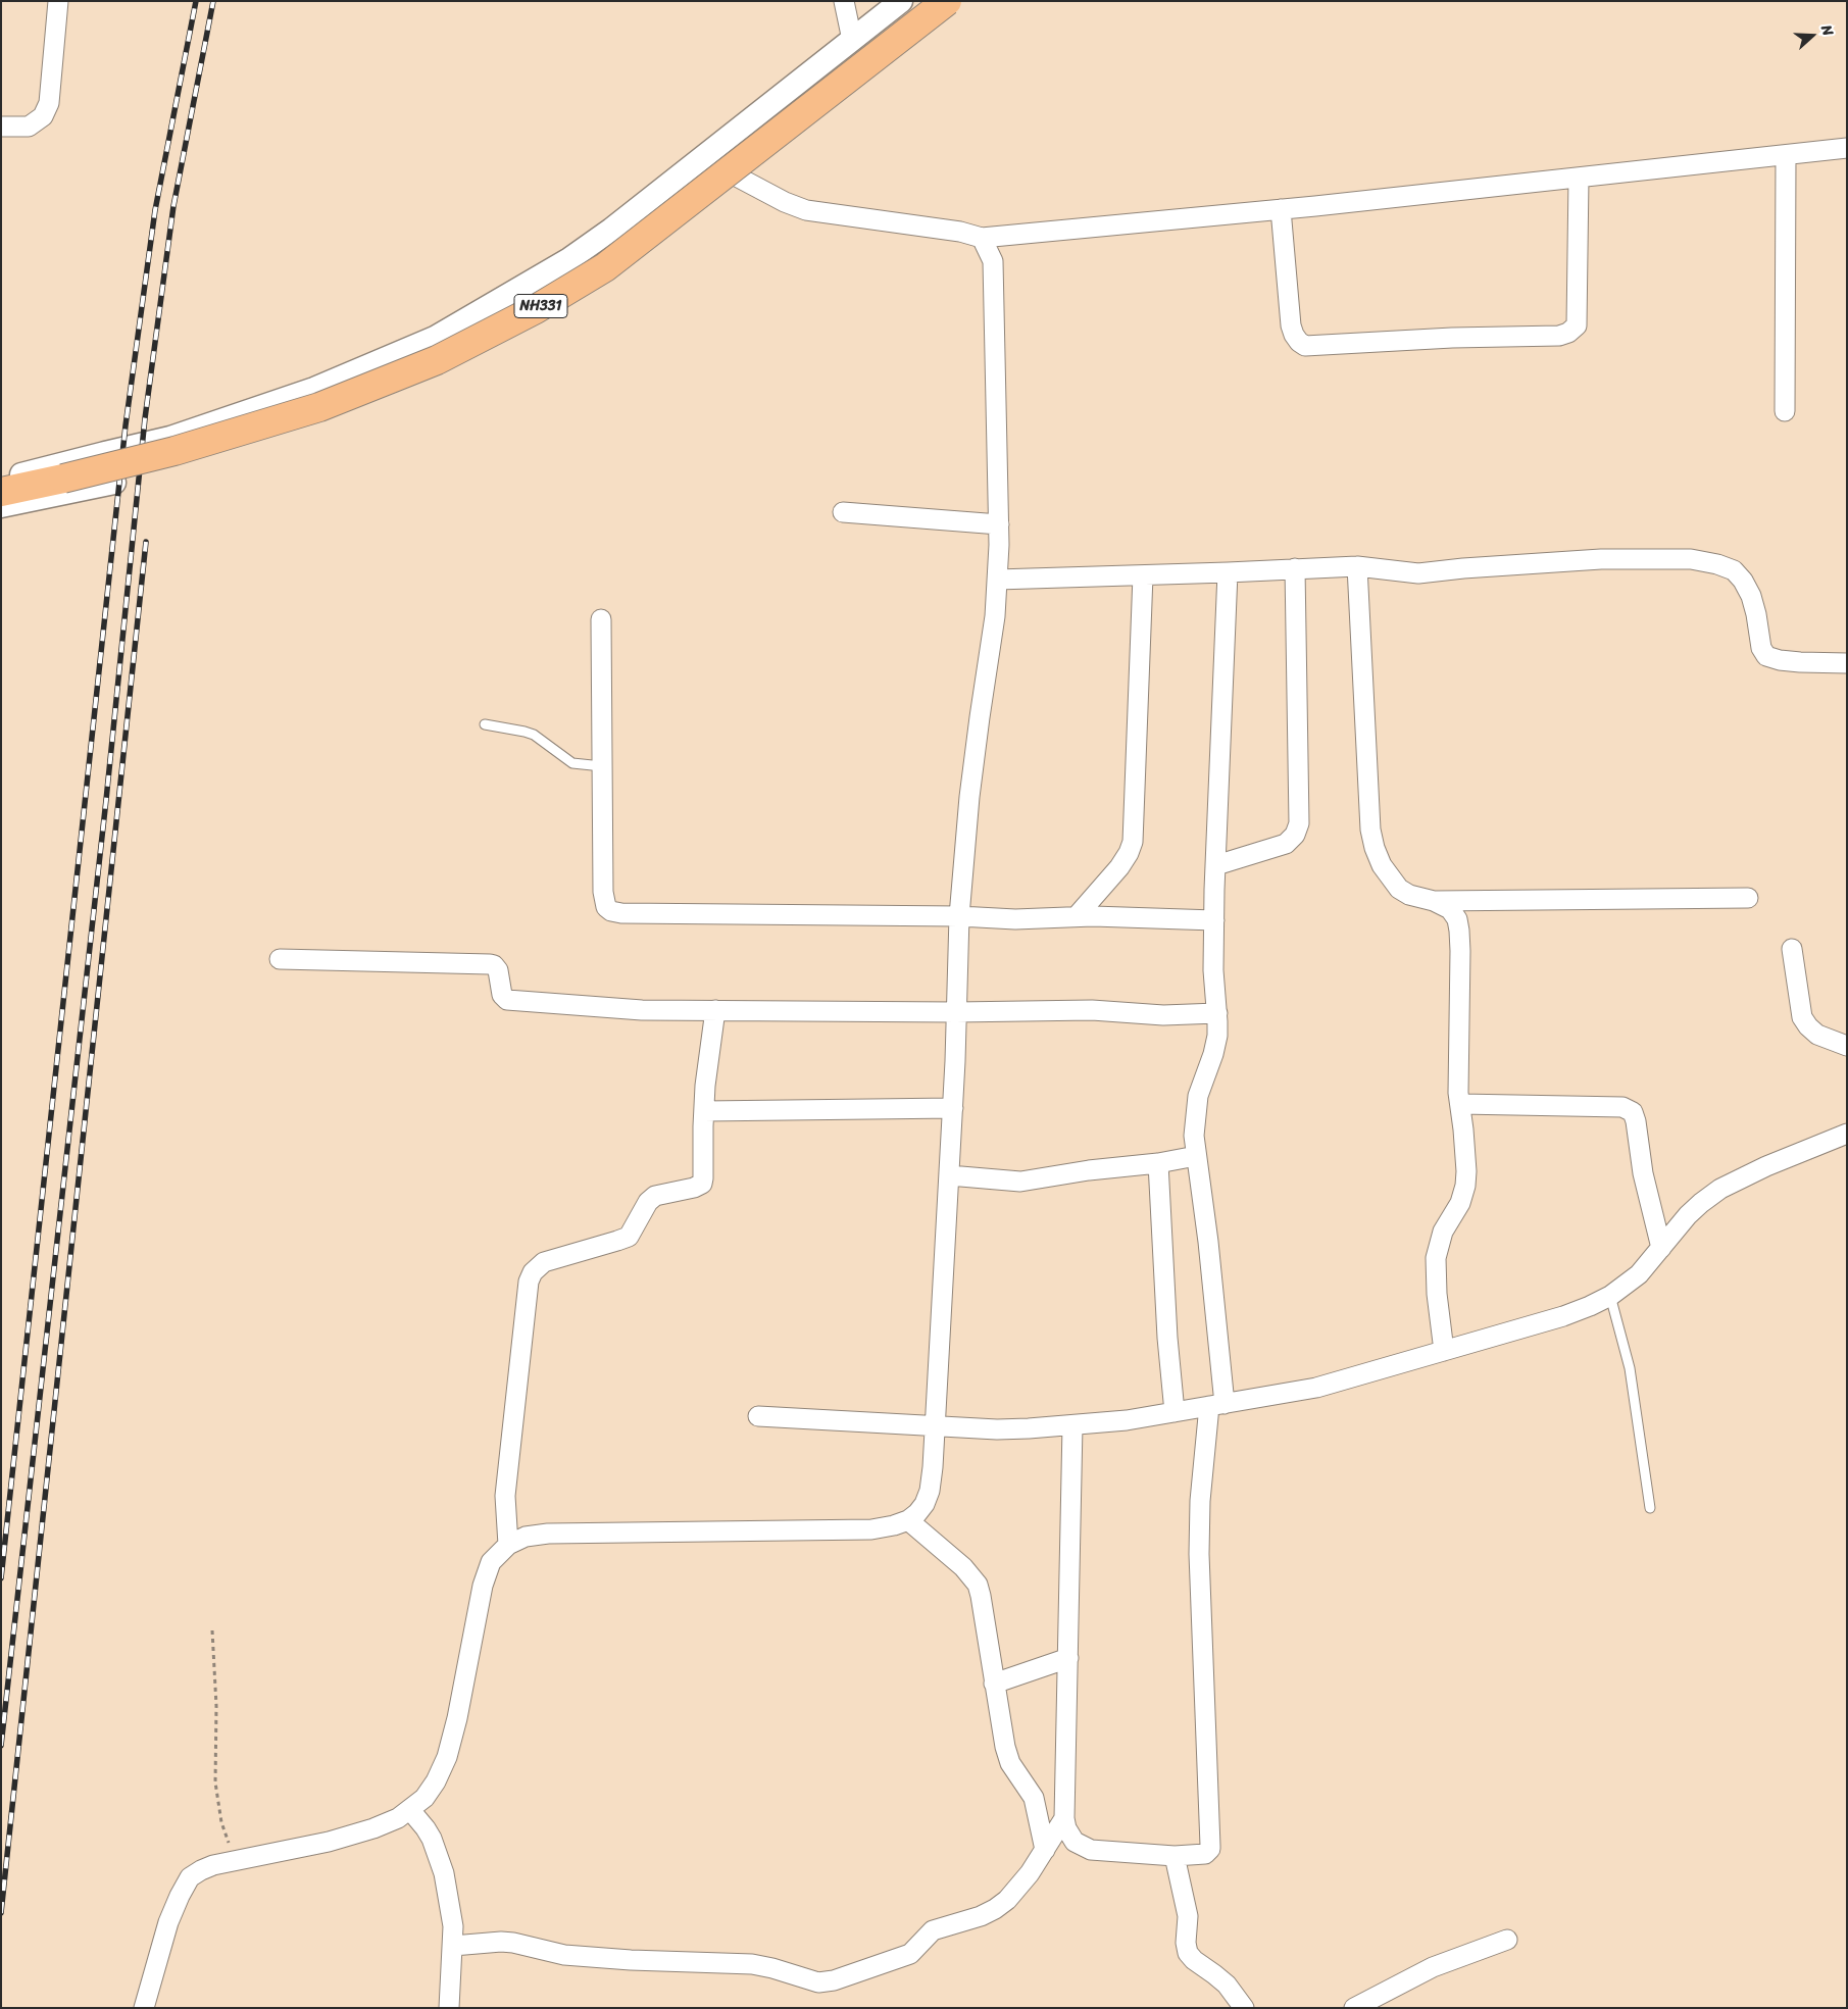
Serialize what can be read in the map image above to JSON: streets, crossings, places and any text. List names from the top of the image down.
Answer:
{
  "streets": {
    "highway": ["NH331"]
  },
  "north": "right"
}
